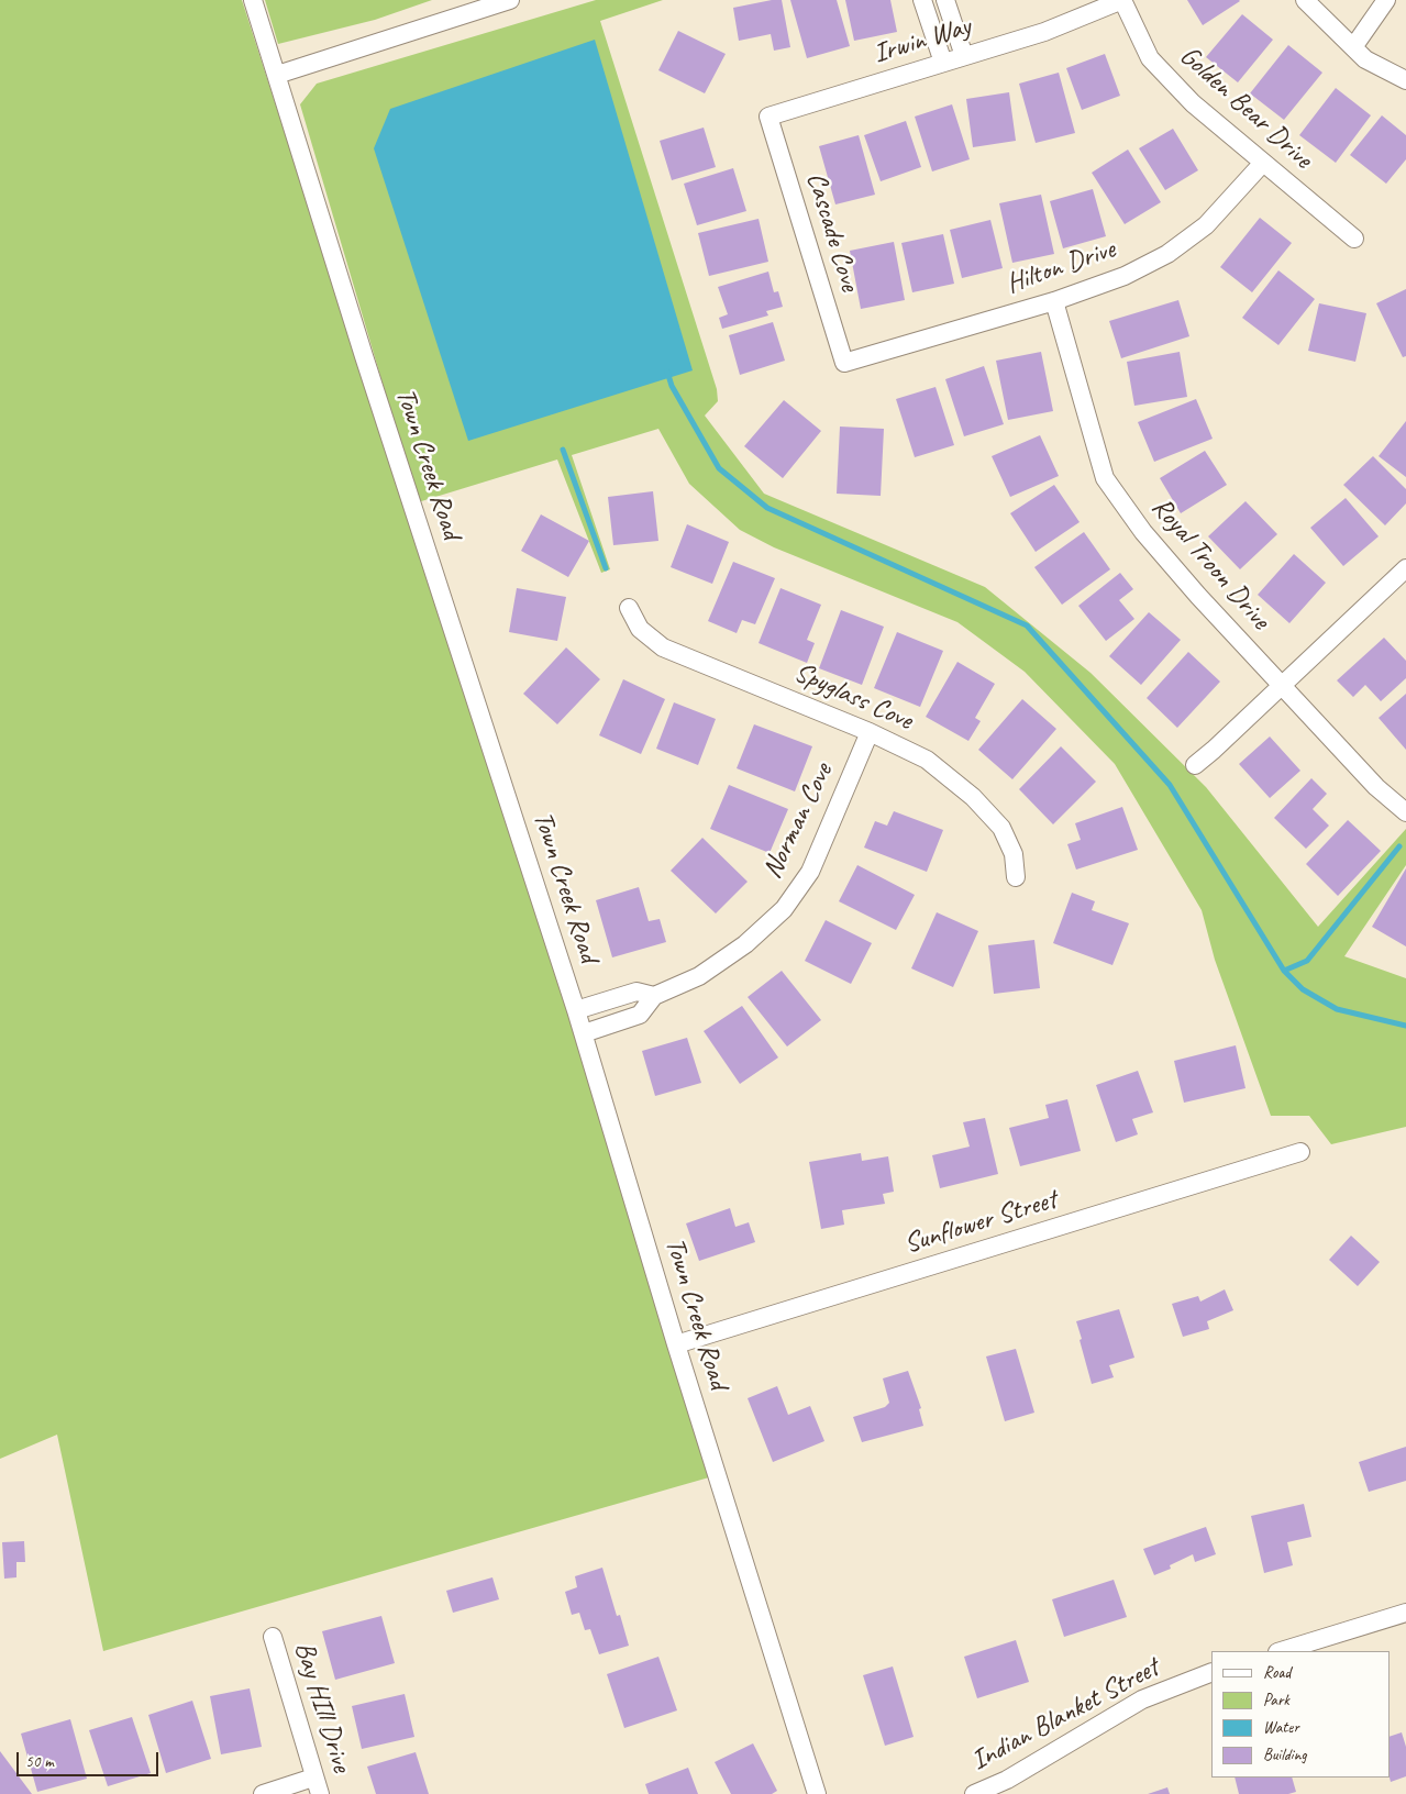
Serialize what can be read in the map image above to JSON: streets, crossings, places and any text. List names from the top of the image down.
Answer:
{
  "streets": {
    "street": [
      "Irwin Way",
      "Golden Bear Drive",
      "Cascade Cove",
      "Hilton Drive",
      "Town Creek Road",
      "Royal Troon Drive",
      "Spyglass Cove",
      "Norman Cove",
      "Sunflower Street",
      "Bay HIll Drive",
      "Indian Blanket Street"
    ]
  },
  "crossings": [
    ["Irwin Way", "Golden Bear Drive"],
    ["Irwin Way", "Cascade Cove"],
    ["Golden Bear Drive", "Hilton Drive"],
    ["Cascade Cove", "Hilton Drive"],
    ["Hilton Drive", "Royal Troon Drive"],
    ["Town Creek Road", "Norman Cove"],
    ["Town Creek Road", "Sunflower Street"],
    ["Spyglass Cove", "Norman Cove"]
  ],
  "legend": [
    "Road",
    "Park",
    "Water",
    "Building"
  ],
  "scale_bar": "50 m"
}
